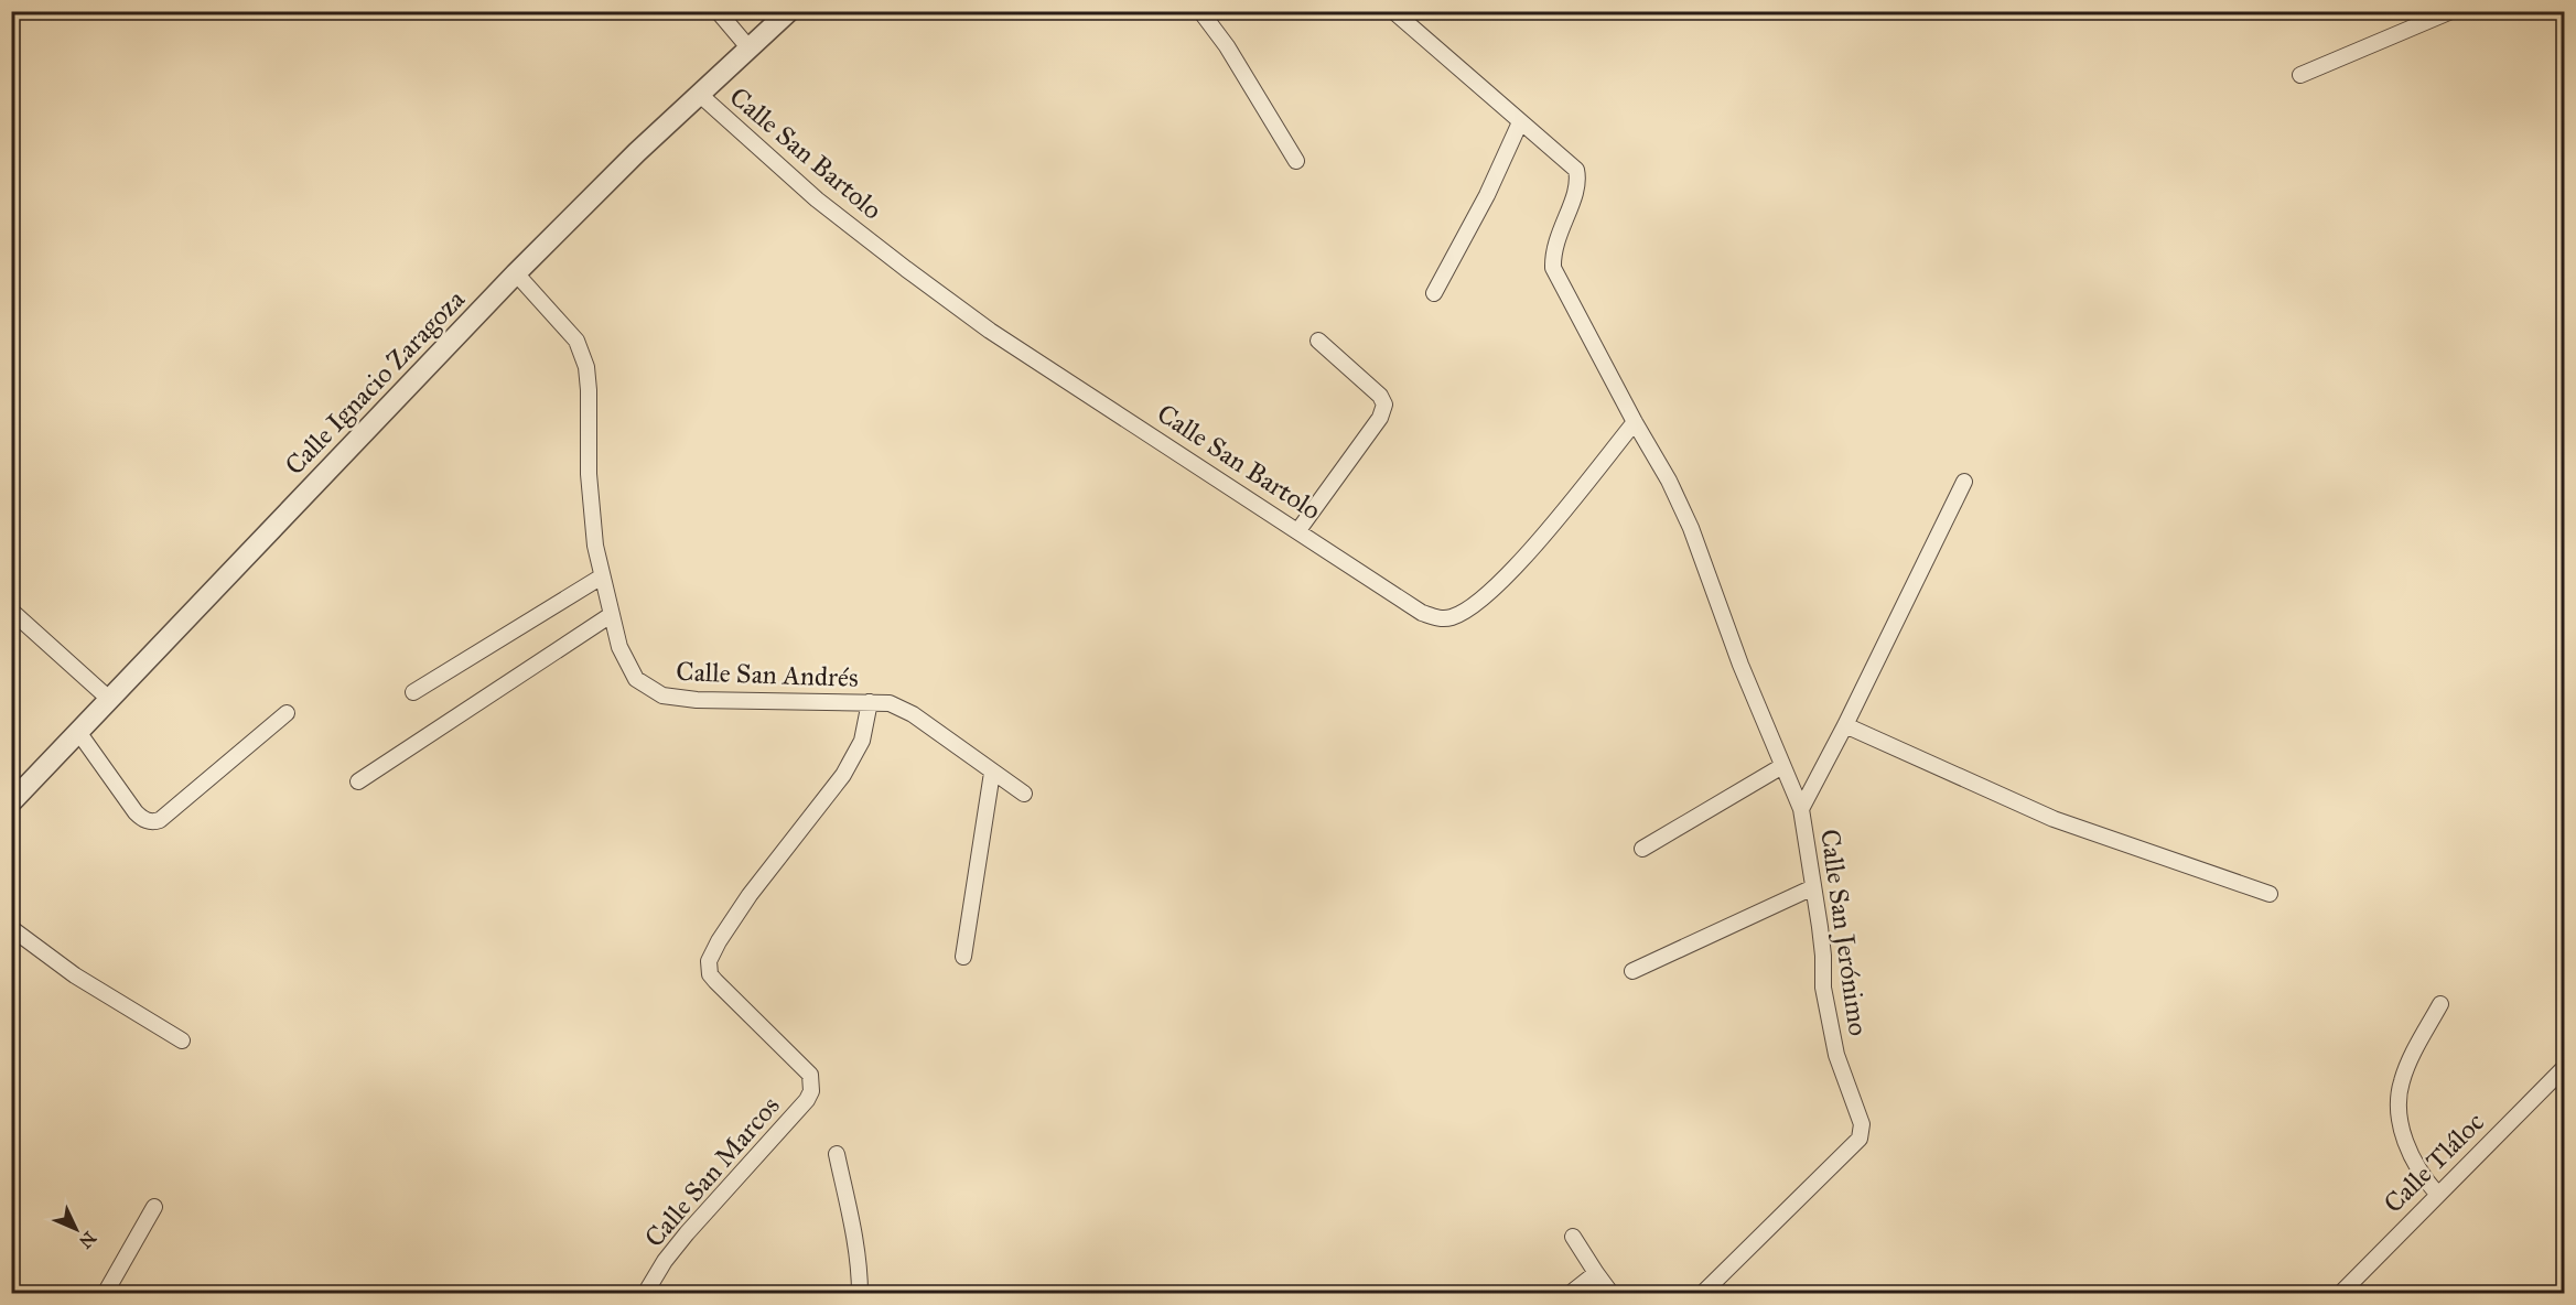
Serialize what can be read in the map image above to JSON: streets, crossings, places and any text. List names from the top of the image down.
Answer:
{
  "streets": {
    "street": [
      "Calle San Bartolo",
      "Calle Ignacio Zaragoza",
      "Calle San Andrés",
      "Calle San Jerónimo",
      "Calle Tláloc",
      "Calle San Marcos"
    ]
  },
  "crossings": [
    ["Calle San Bartolo", "Calle Ignacio Zaragoza"],
    ["Calle San Bartolo", "Calle San Jerónimo"],
    ["Calle Ignacio Zaragoza", "Calle San Andrés"],
    ["Calle San Andrés", "Calle San Marcos"]
  ],
  "north": "bottom right"
}
